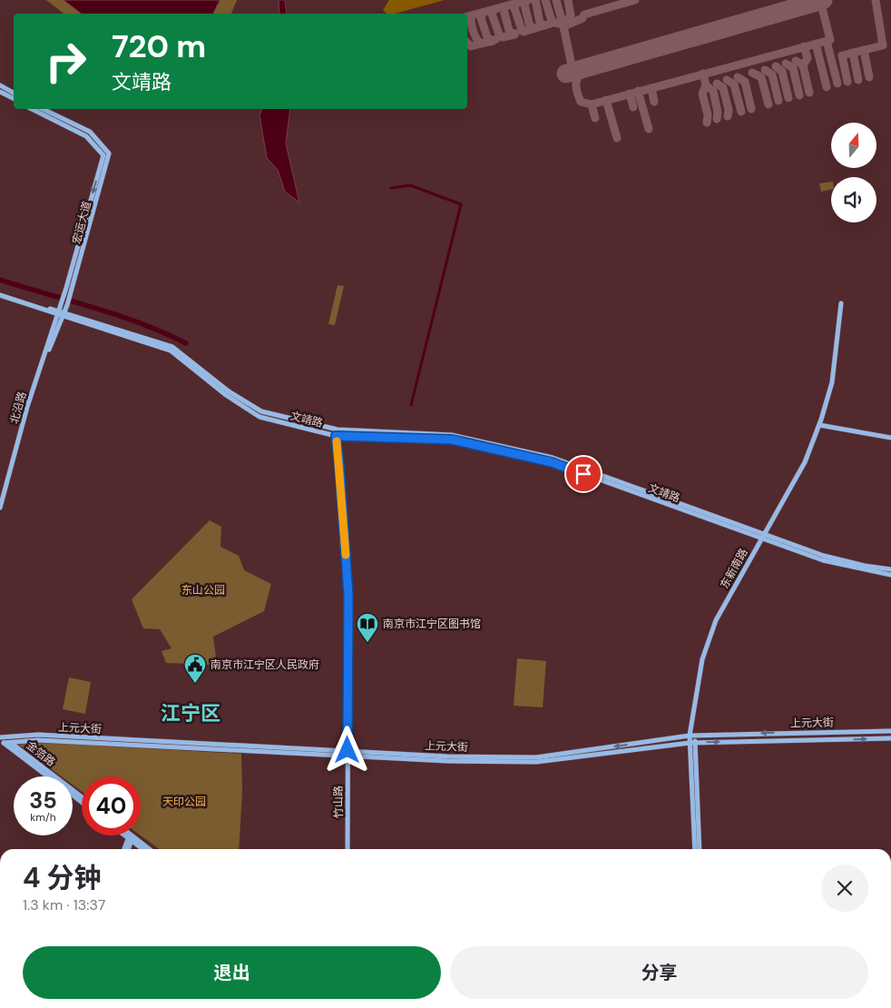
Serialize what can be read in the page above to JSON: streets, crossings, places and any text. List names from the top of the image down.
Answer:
{
  "streets": {
    "main road": [
      "宏运大道",
      "北沿路",
      "文靖路",
      "东新南路",
      "上元大街",
      "金箔路",
      "竹山路"
    ]
  },
  "crossings": [
    ["宏运大道", "北沿路"],
    ["宏运大道", "文靖路"],
    ["北沿路", "文靖路"],
    ["文靖路", "东新南路"],
    ["文靖路", "竹山路"],
    ["东新南路", "上元大街"],
    ["上元大街", "金箔路"],
    ["上元大街", "竹山路"]
  ],
  "one_way": ["宏运大道"],
  "districts": ["江宁区"],
  "parks": ["东山公园", "天印公园"],
  "places": {
    "library": ["南京市江宁区图书馆"],
    "public building": ["南京市江宁区人民政府"]
  },
  "north": "top",
  "page": {
    "turn": ["720 m", "文靖路"],
    "speed": "35 km/h",
    "limit": "40",
    "heading": ["4 分钟", "1.3 km · 13:37"],
    "buttons": ["退出", "分享"]
  }
}
